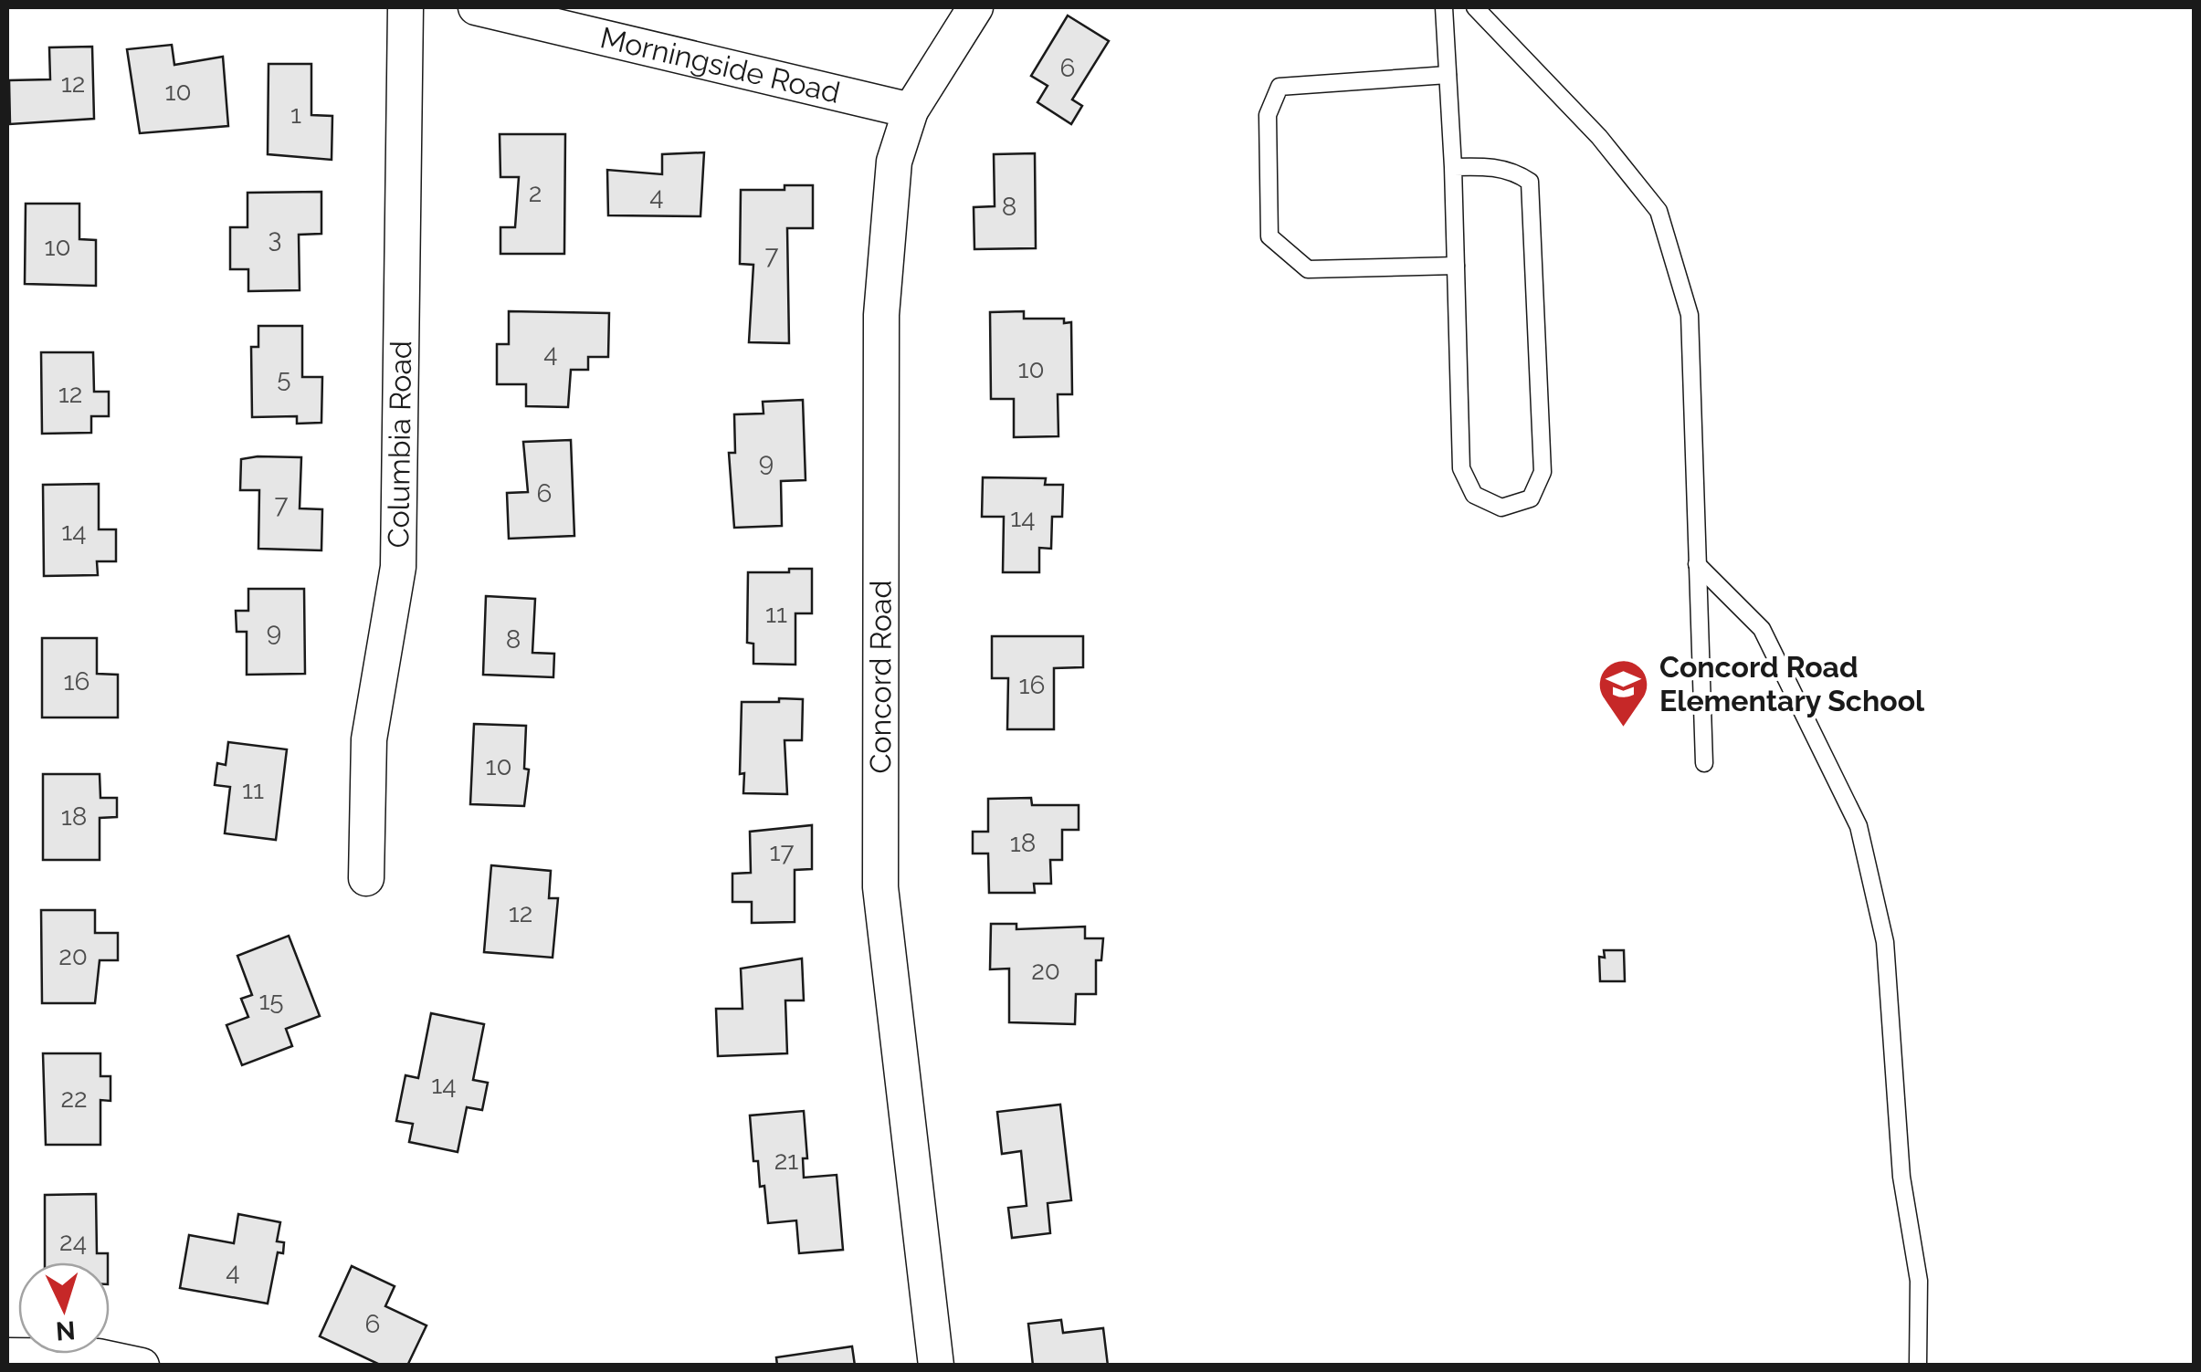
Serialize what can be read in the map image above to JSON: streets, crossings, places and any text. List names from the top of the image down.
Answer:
{
  "streets": {
    "street": ["Morningside Road", "Columbia Road", "Concord Road"]
  },
  "crossings": [
    ["Morningside Road", "Concord Road"]
  ],
  "places": {
    "school or university": ["Concord Road Elementary School"]
  },
  "house_numbers": [
    "6",
    "12",
    "10",
    "1",
    "2",
    "4",
    "8",
    "3",
    "10",
    "7",
    "4",
    "10",
    "5",
    "12",
    "9",
    "6",
    "7",
    "14",
    "14",
    "11",
    "9",
    "8",
    "16",
    "16",
    "10",
    "11",
    "18",
    "18",
    "17",
    "12",
    "20",
    "20",
    "15",
    "14",
    "22",
    "21",
    "24",
    "4",
    "6"
  ],
  "north": "bottom"
}
